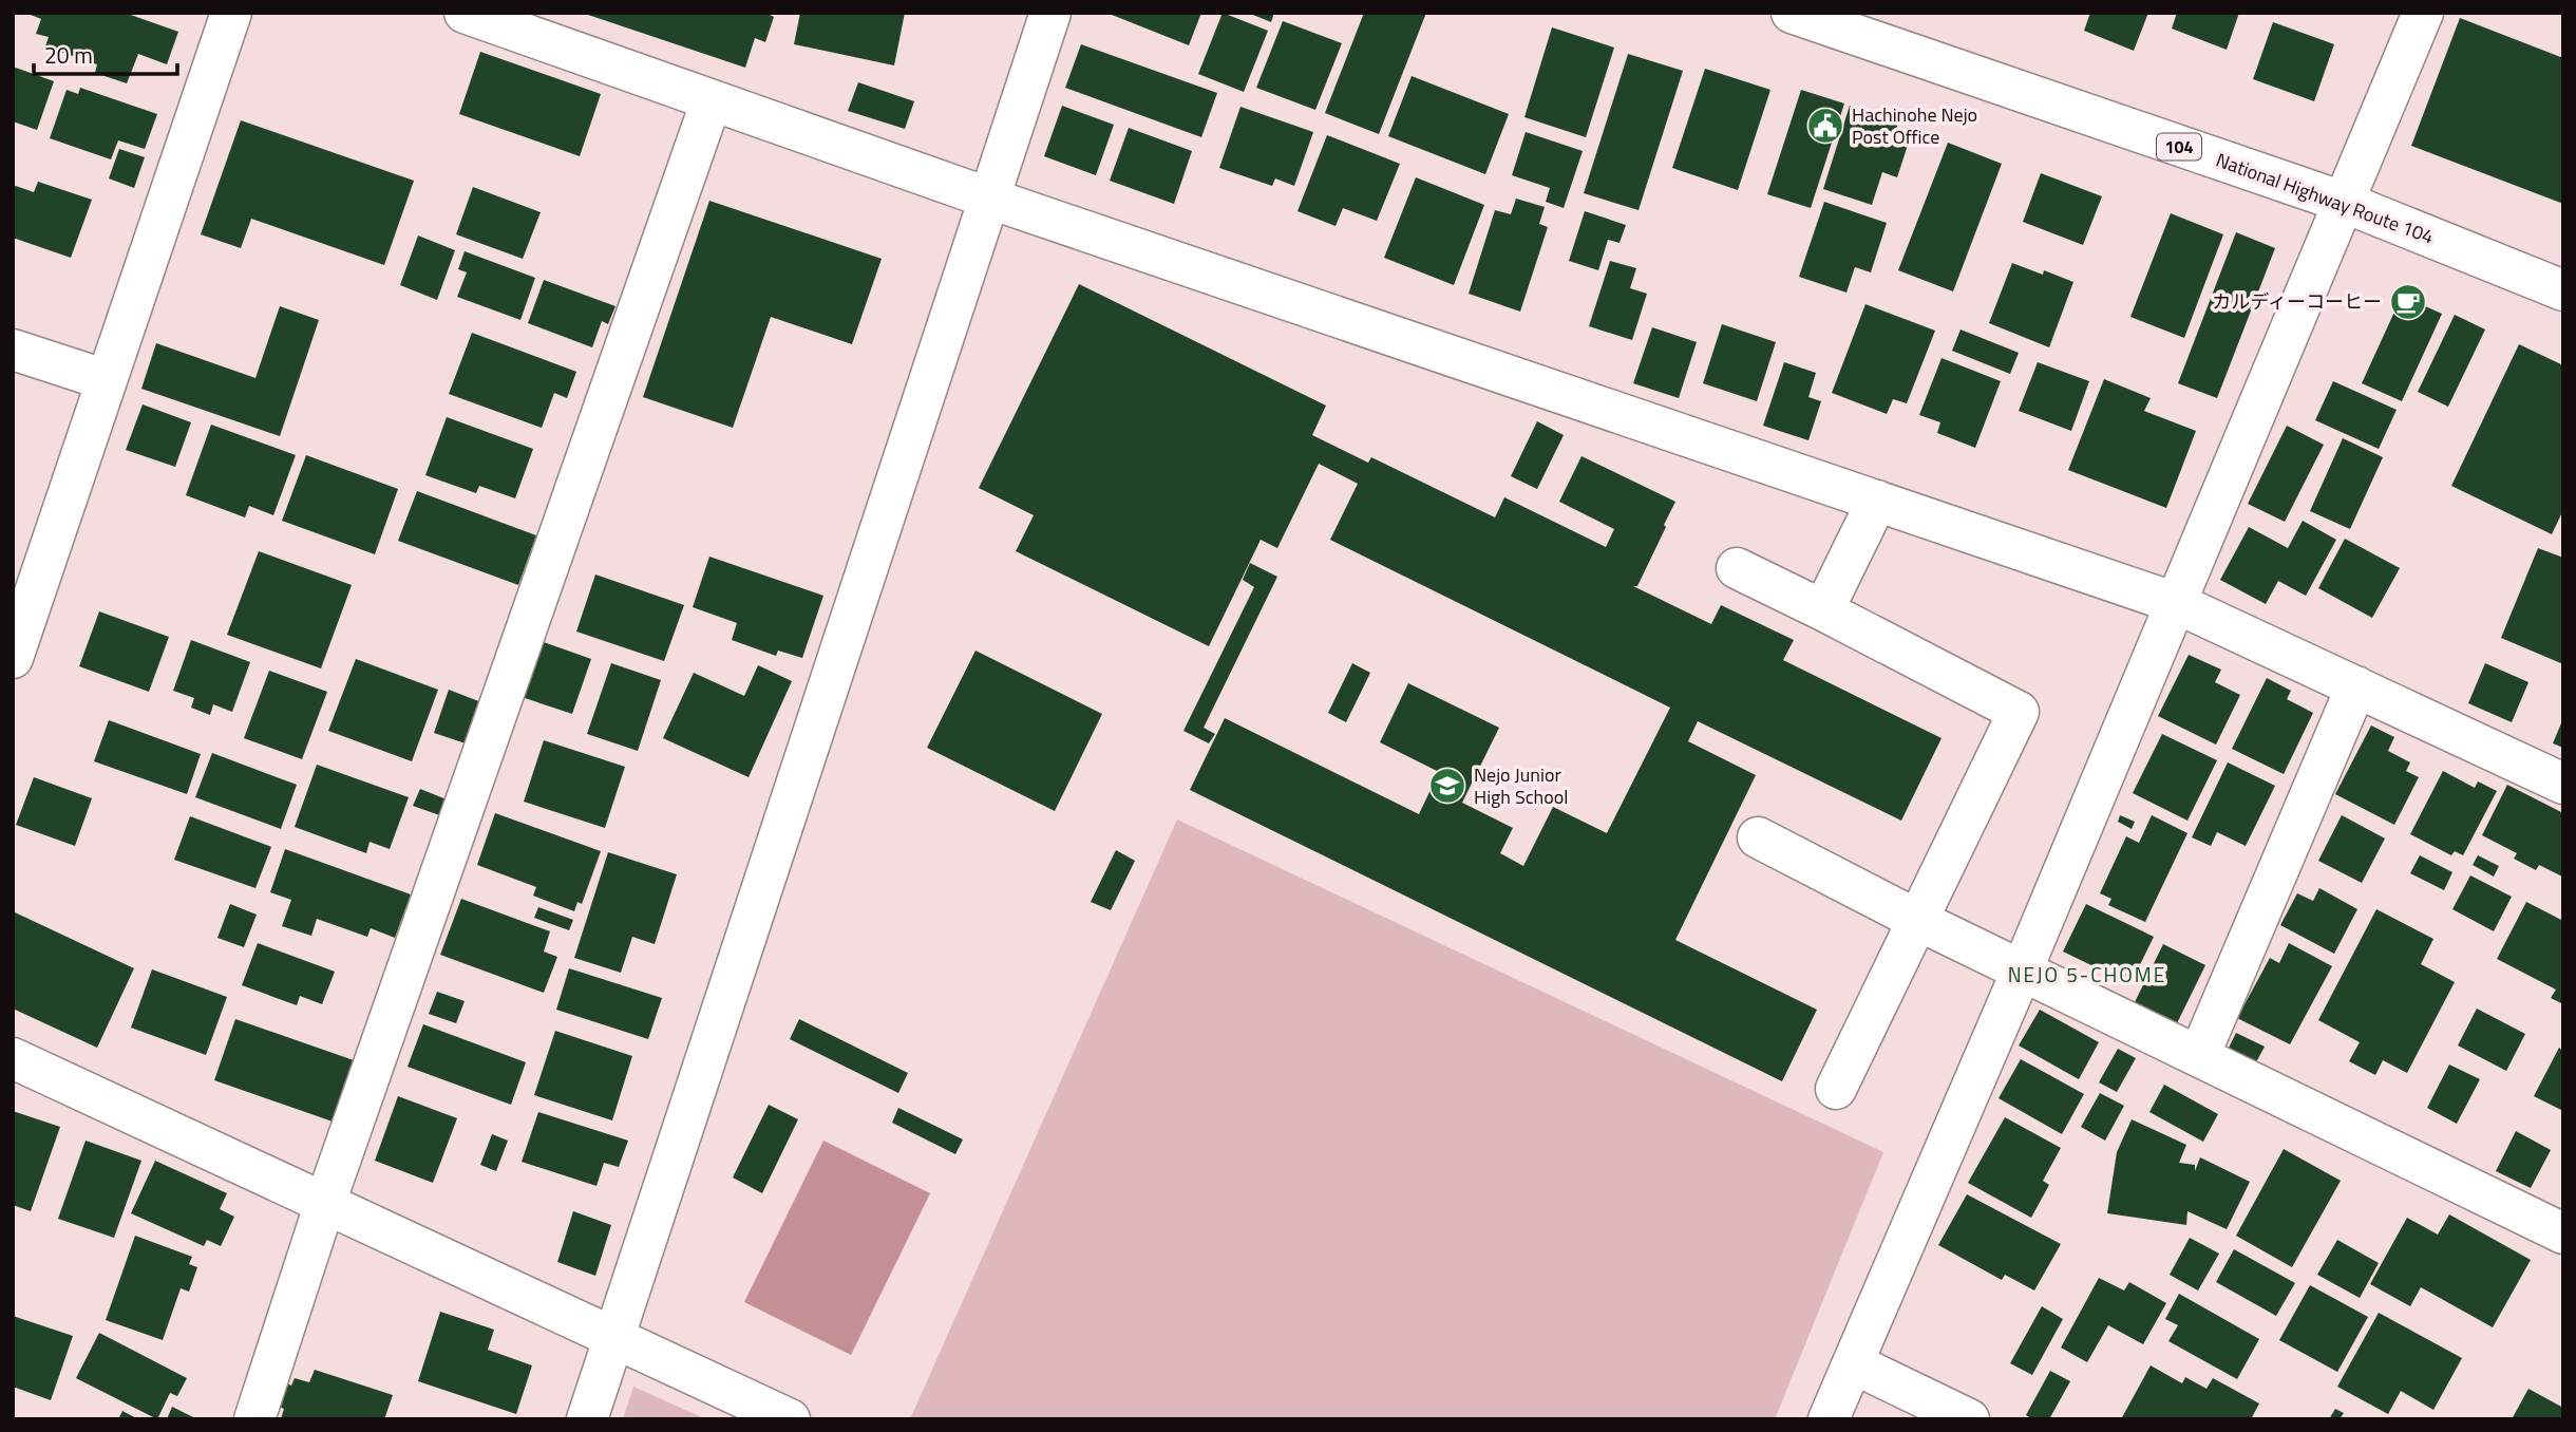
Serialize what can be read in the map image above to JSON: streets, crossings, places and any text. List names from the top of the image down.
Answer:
{
  "streets": {
    "main road": ["104", "National Highway Route 104"]
  },
  "districts": ["NEJO 5-CHOME"],
  "places": {
    "public building": ["Hachinohe Nejo Post Office"],
    "cafe": ["カルディーコーヒー"],
    "school or university": ["Nejo Junior High School"]
  },
  "scale_bar": "20 m"
}
